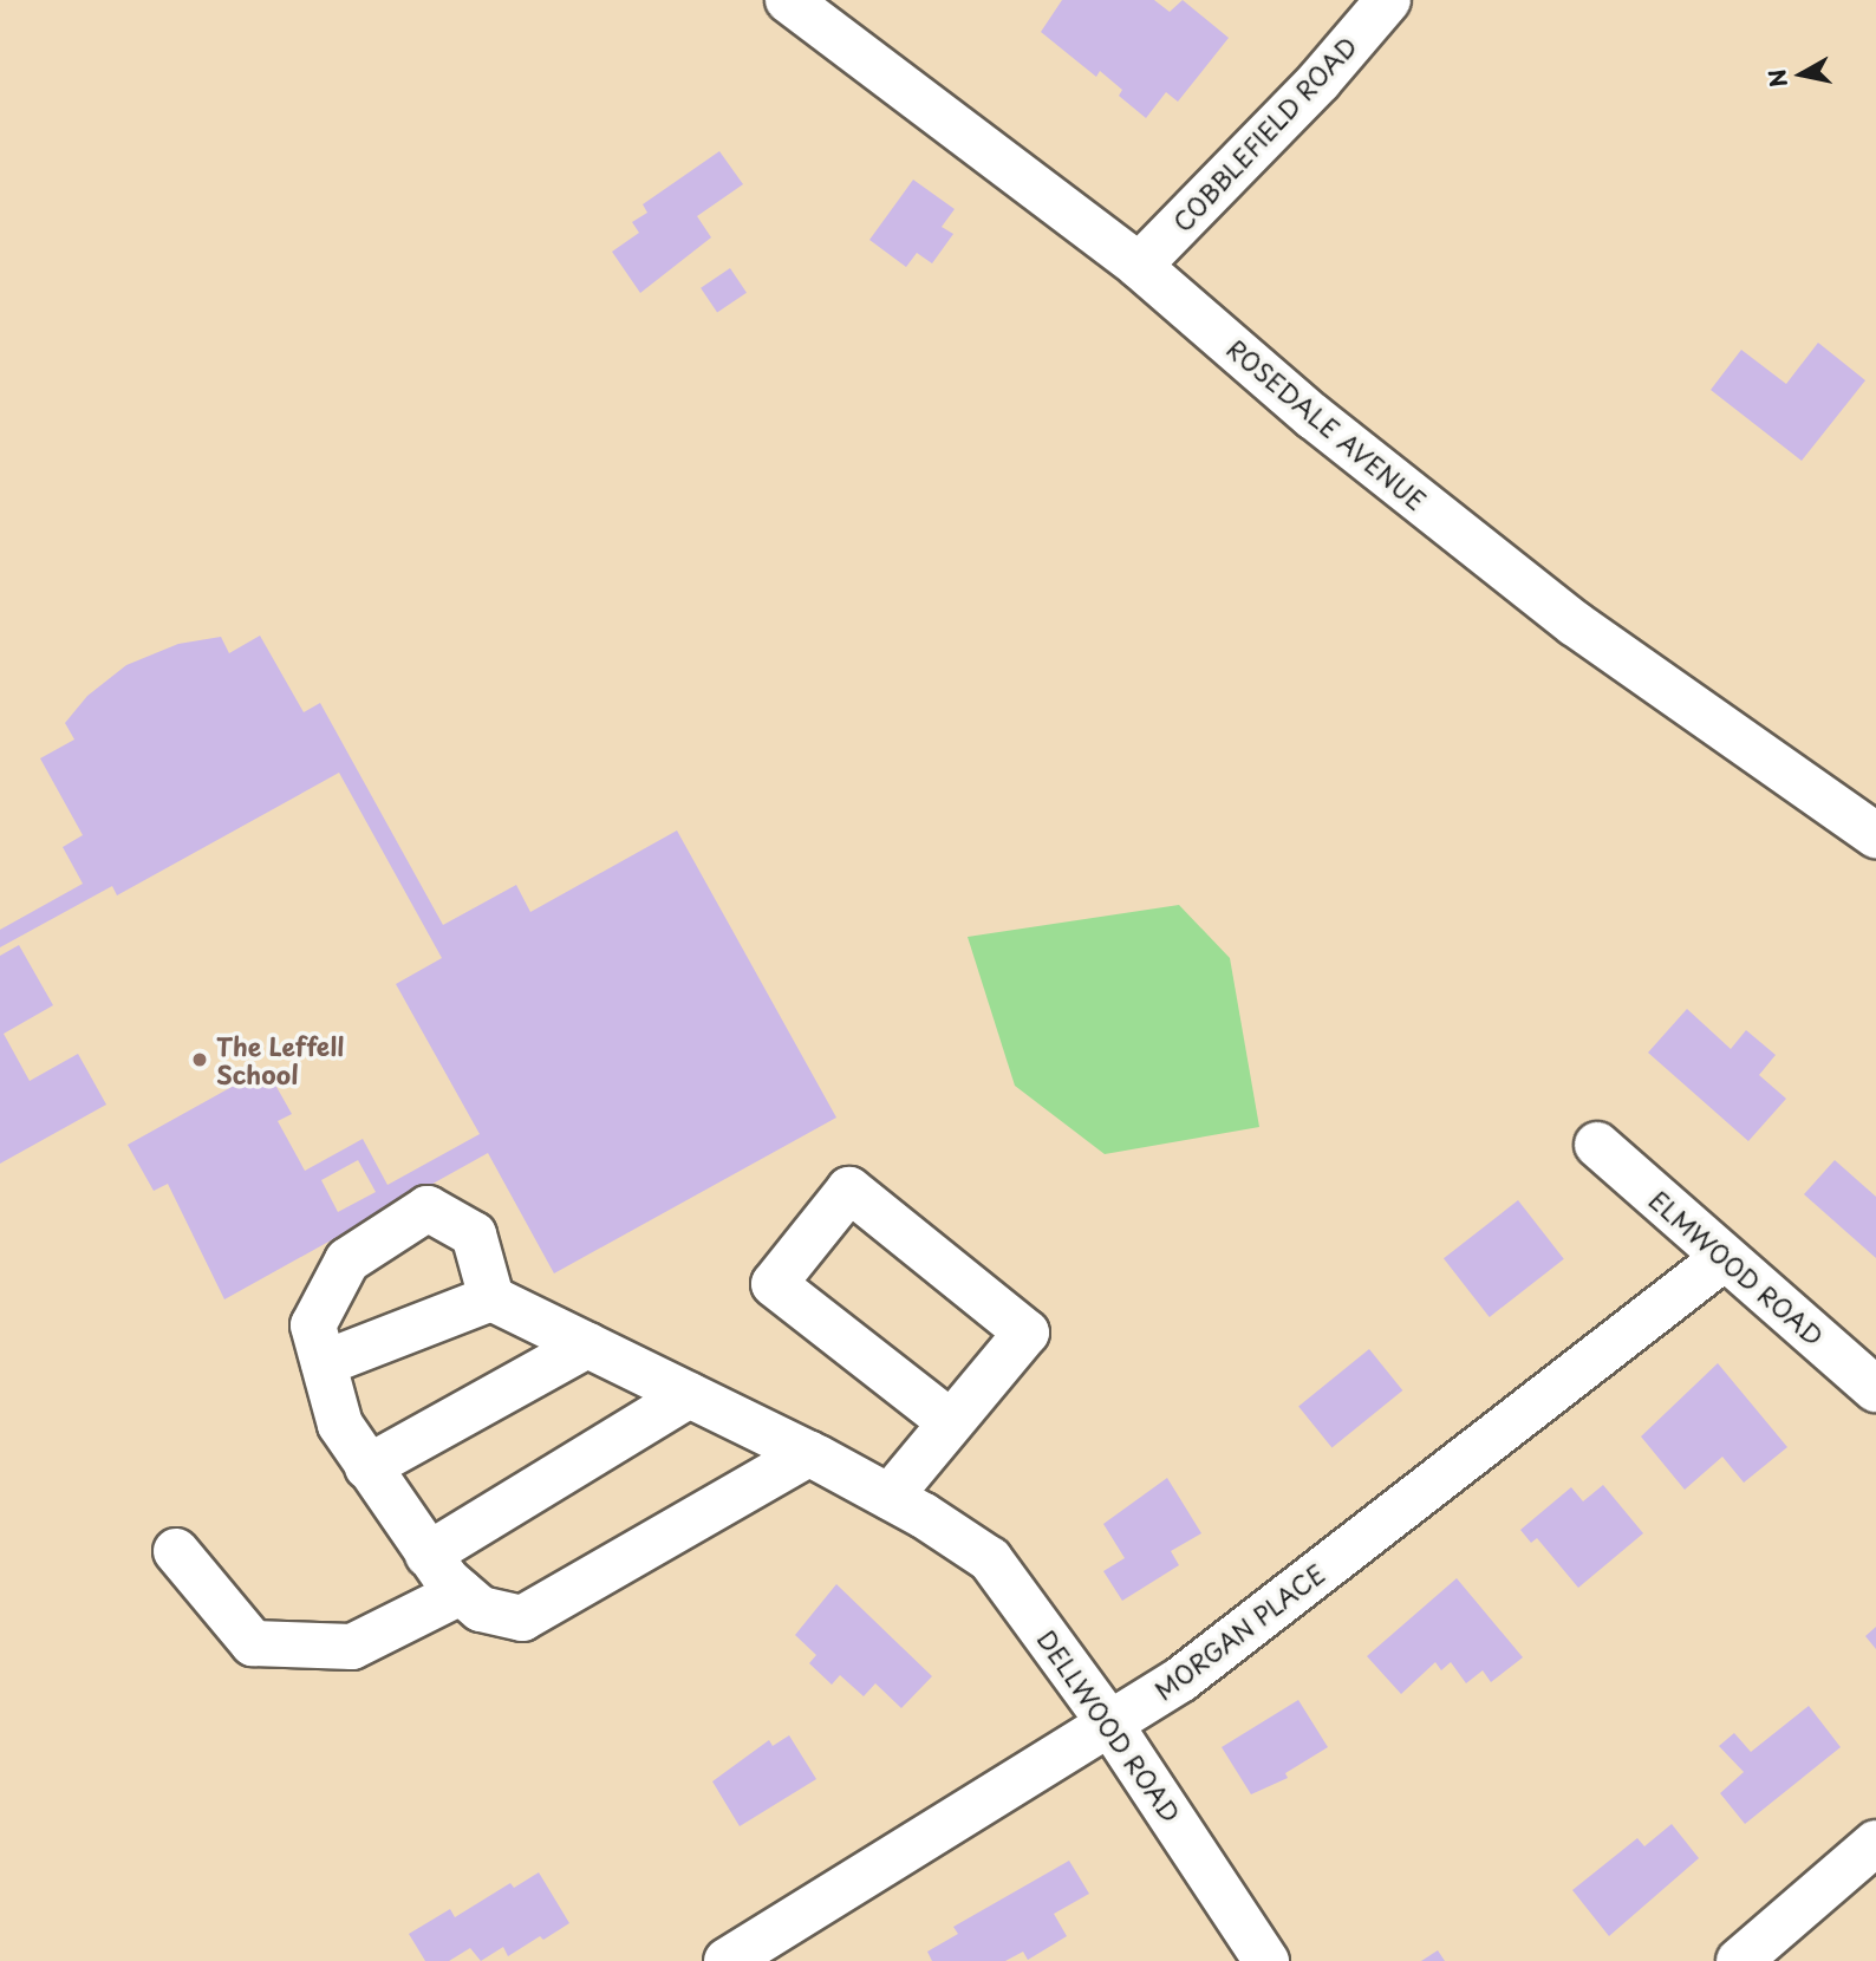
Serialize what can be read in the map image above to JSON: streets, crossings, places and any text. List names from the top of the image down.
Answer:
{
  "streets": {
    "street": [
      "COBBLEFIELD ROAD",
      "ROSEDALE AVENUE",
      "ELMWOOD ROAD",
      "MORGAN PLACE",
      "DELLWOOD ROAD"
    ]
  },
  "crossings": [
    ["COBBLEFIELD ROAD", "ROSEDALE AVENUE"],
    ["ELMWOOD ROAD", "MORGAN PLACE"],
    ["MORGAN PLACE", "DELLWOOD ROAD"]
  ],
  "places": ["The Leffell School"],
  "north": "left"
}
